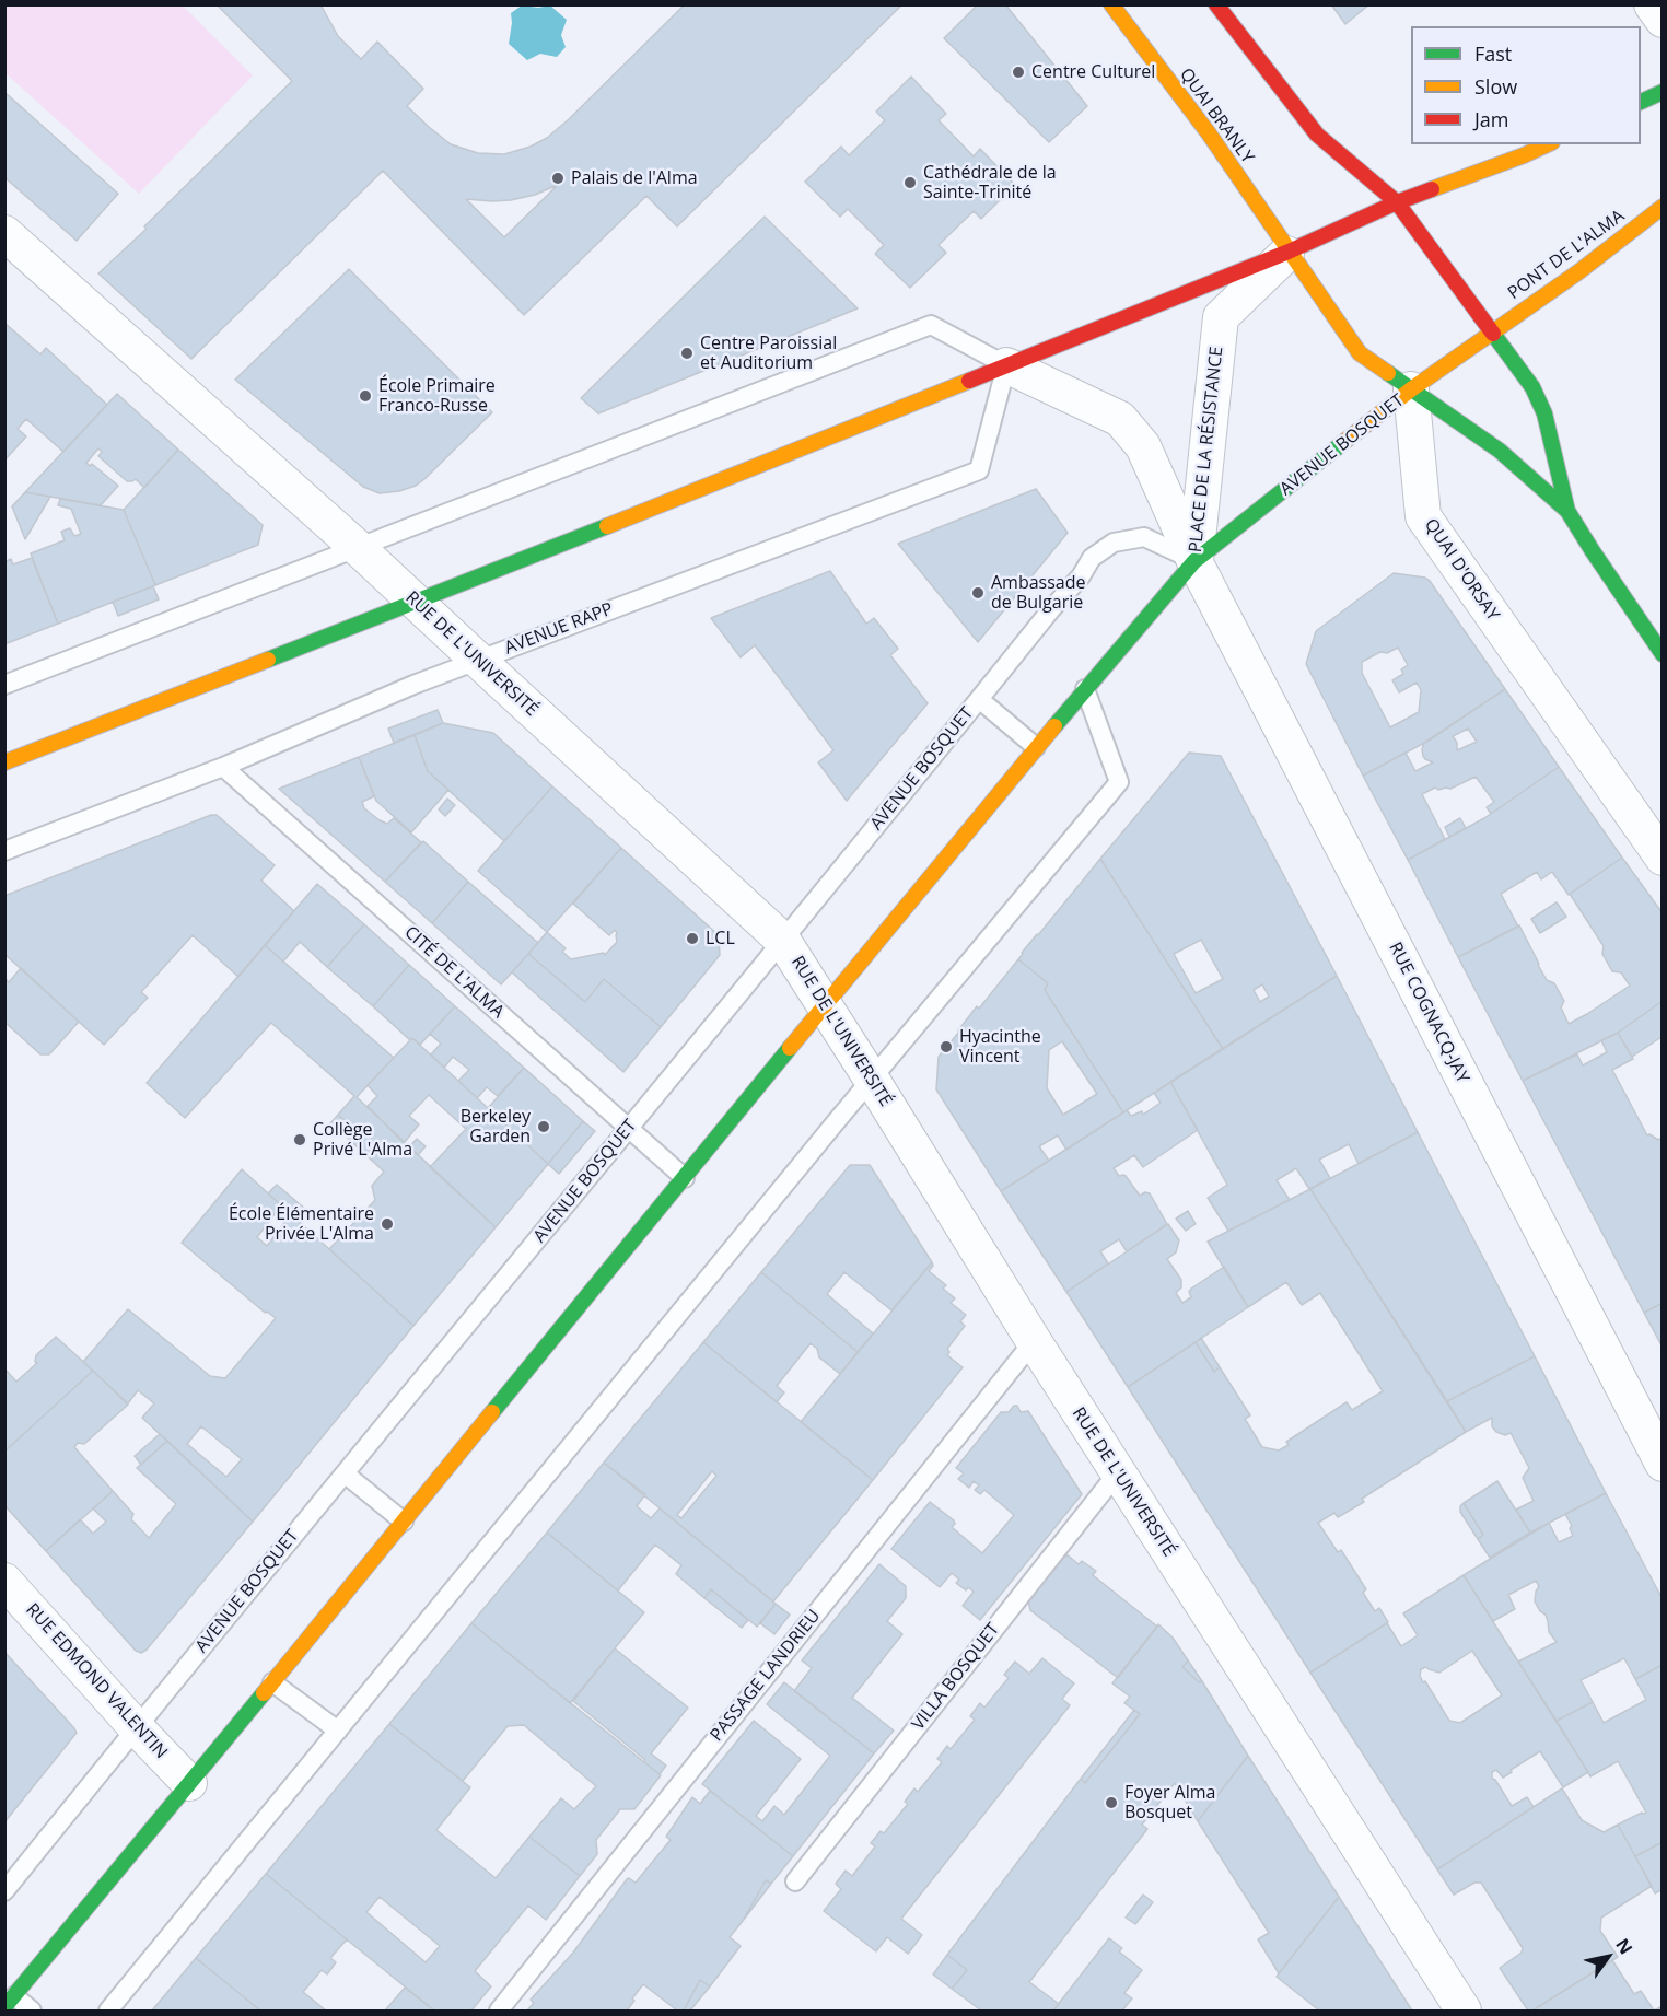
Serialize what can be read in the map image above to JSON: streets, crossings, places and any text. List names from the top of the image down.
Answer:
{
  "streets": {
    "main road": [
      "QUAI BRANLY",
      "PONT DE L'ALMA",
      "AVENUE BOSQUET",
      "PLACE DE LA RÉSISTANCE"
    ],
    "street": [
      "QUAI D'ORSAY",
      "RUE DE L'UNIVERSITÉ",
      "RUE COGNACQ-JAY",
      "RUE EDMOND VALENTIN"
    ],
    "lane": [
      "AVENUE RAPP",
      "CITÉ DE L'ALMA",
      "PASSAGE LANDRIEU",
      "VILLA BOSQUET"
    ]
  },
  "crossings": [
    ["QUAI BRANLY", "PLACE DE LA RÉSISTANCE"],
    ["PONT DE L'ALMA", "AVENUE BOSQUET"],
    ["AVENUE BOSQUET", "PLACE DE LA RÉSISTANCE"],
    ["AVENUE BOSQUET", "QUAI D'ORSAY"],
    ["AVENUE BOSQUET", "RUE DE L'UNIVERSITÉ"],
    ["AVENUE BOSQUET", "CITÉ DE L'ALMA"],
    ["AVENUE BOSQUET", "RUE COGNACQ-JAY"],
    ["AVENUE BOSQUET", "RUE EDMOND VALENTIN"],
    ["PLACE DE LA RÉSISTANCE", "AVENUE RAPP"],
    ["PLACE DE LA RÉSISTANCE", "RUE COGNACQ-JAY"],
    ["AVENUE RAPP", "RUE DE L'UNIVERSITÉ"],
    ["AVENUE RAPP", "CITÉ DE L'ALMA"],
    ["RUE DE L'UNIVERSITÉ", "PASSAGE LANDRIEU"],
    ["RUE DE L'UNIVERSITÉ", "VILLA BOSQUET"]
  ],
  "places": [
    "Centre Culturel",
    "Palais de l'Alma",
    "Cathédrale de la Sainte-Trinité",
    "Centre Paroissial et Auditorium",
    "École Primaire Franco-Russe",
    "Ambassade de Bulgarie",
    "LCL",
    "Hyacinthe Vincent",
    "Berkeley Garden",
    "Collège Privé L'Alma",
    "École Élémentaire Privée L'Alma",
    "Foyer Alma Bosquet"
  ],
  "legend": ["Fast", "Slow", "Jam"],
  "north": "top right"
}
